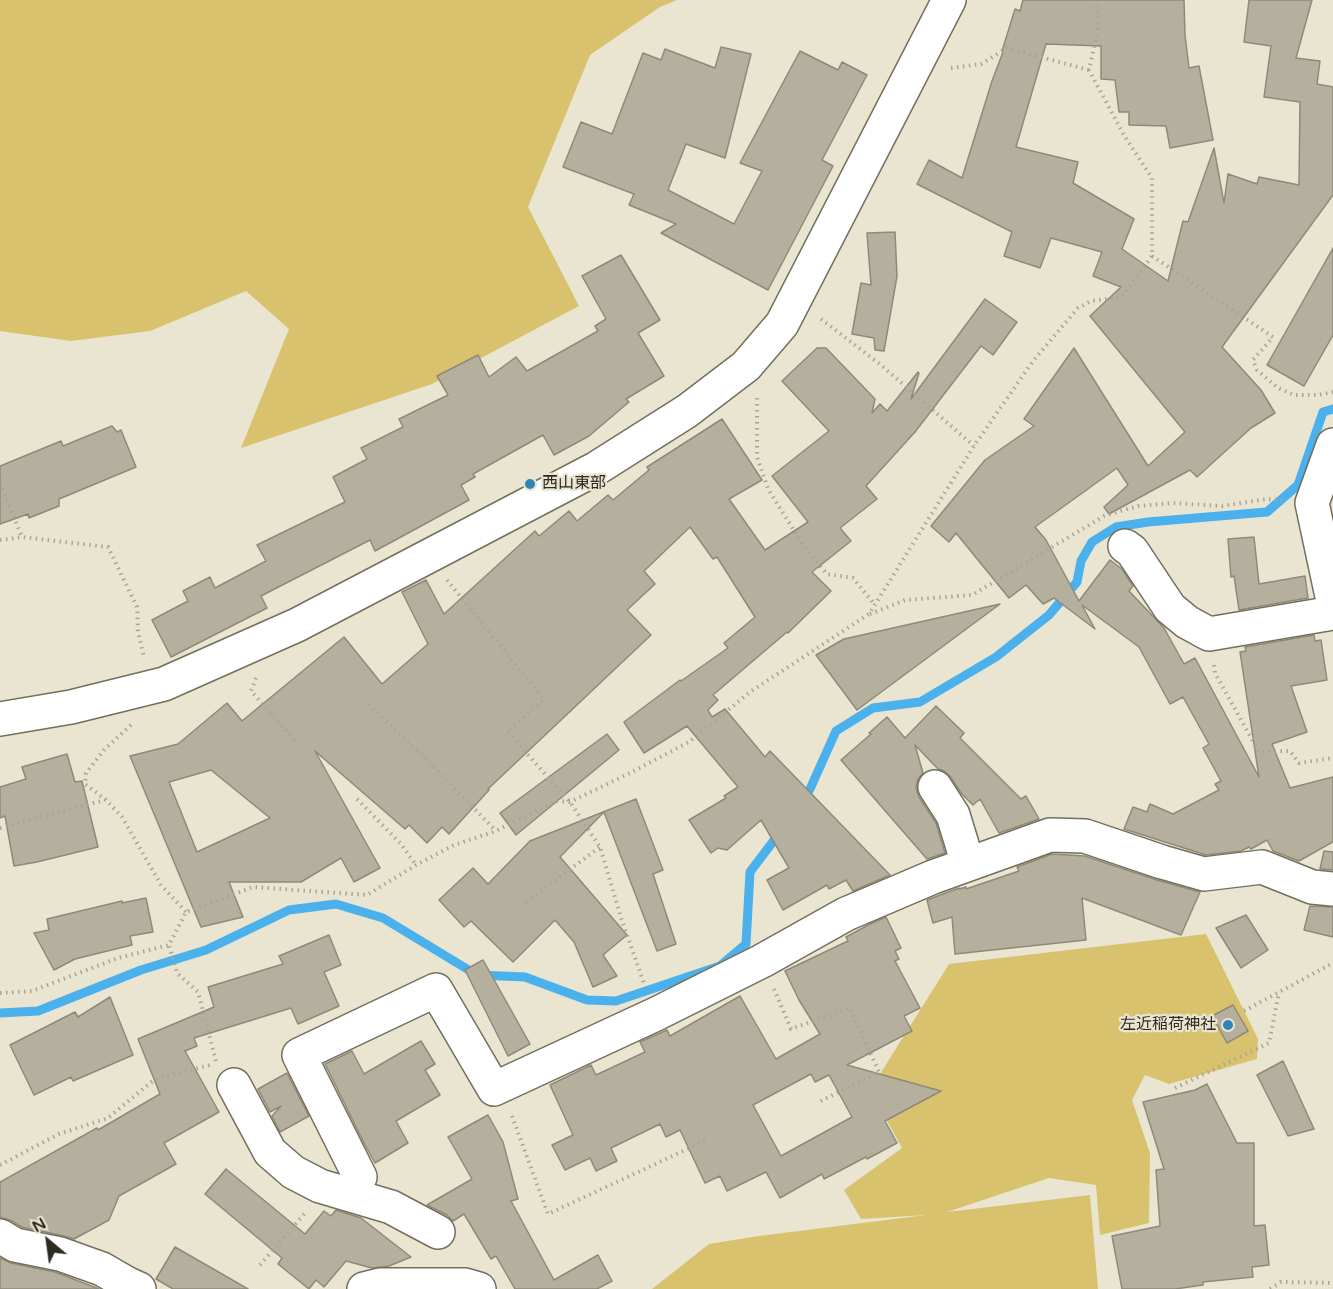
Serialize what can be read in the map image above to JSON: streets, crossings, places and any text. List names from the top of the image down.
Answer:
{
  "places": ["西山東部", "左近稲荷神社"],
  "north": "top left"
}
